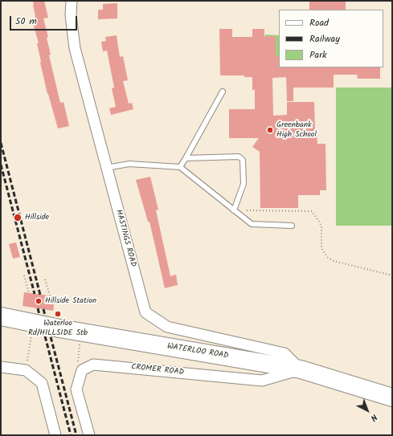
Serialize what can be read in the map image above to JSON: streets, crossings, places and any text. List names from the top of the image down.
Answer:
{
  "streets": {
    "highway": ["WATERLOO ROAD"],
    "street": ["HASTINGS ROAD", "CROMER ROAD"]
  },
  "crossings": [
    ["HASTINGS ROAD", "WATERLOO ROAD"],
    ["HASTINGS ROAD", "CROMER ROAD"],
    ["WATERLOO ROAD", "CROMER ROAD"]
  ],
  "places": [
    "Greenbank High School",
    "Hillside",
    "Hillside Station",
    "Waterloo Rd/HILLSIDE Stb"
  ],
  "legend": ["Road", "Railway", "Park"],
  "scale_bar": "50 m",
  "north": "bottom right"
}
